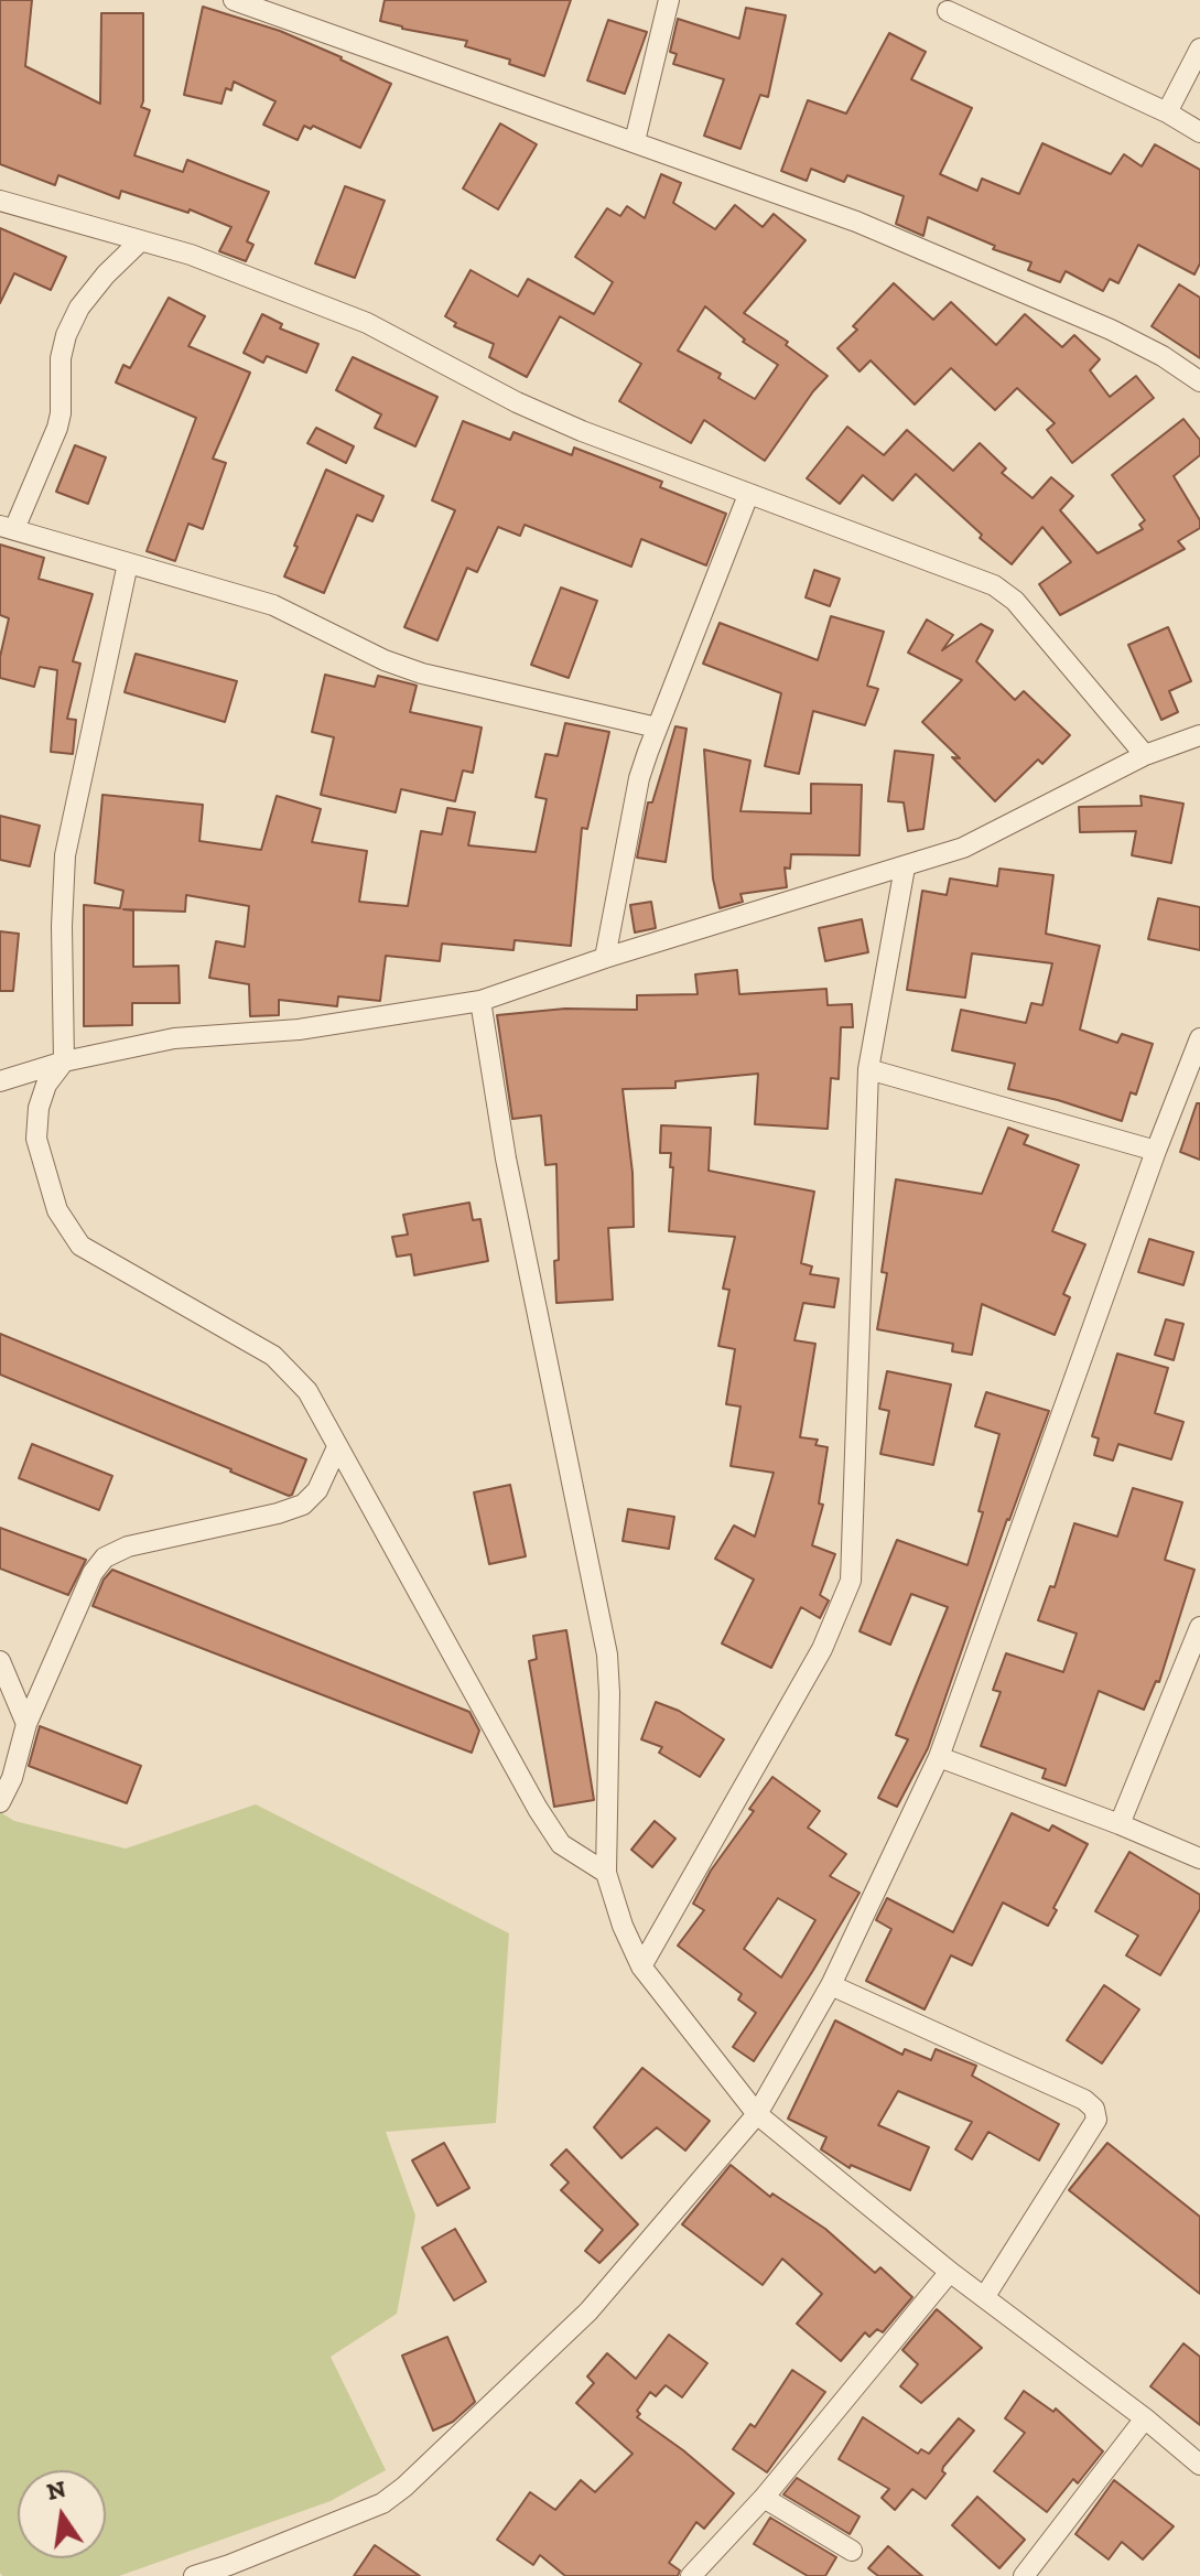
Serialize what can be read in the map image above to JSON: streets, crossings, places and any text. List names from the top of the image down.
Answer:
{
  "north": "top"
}
